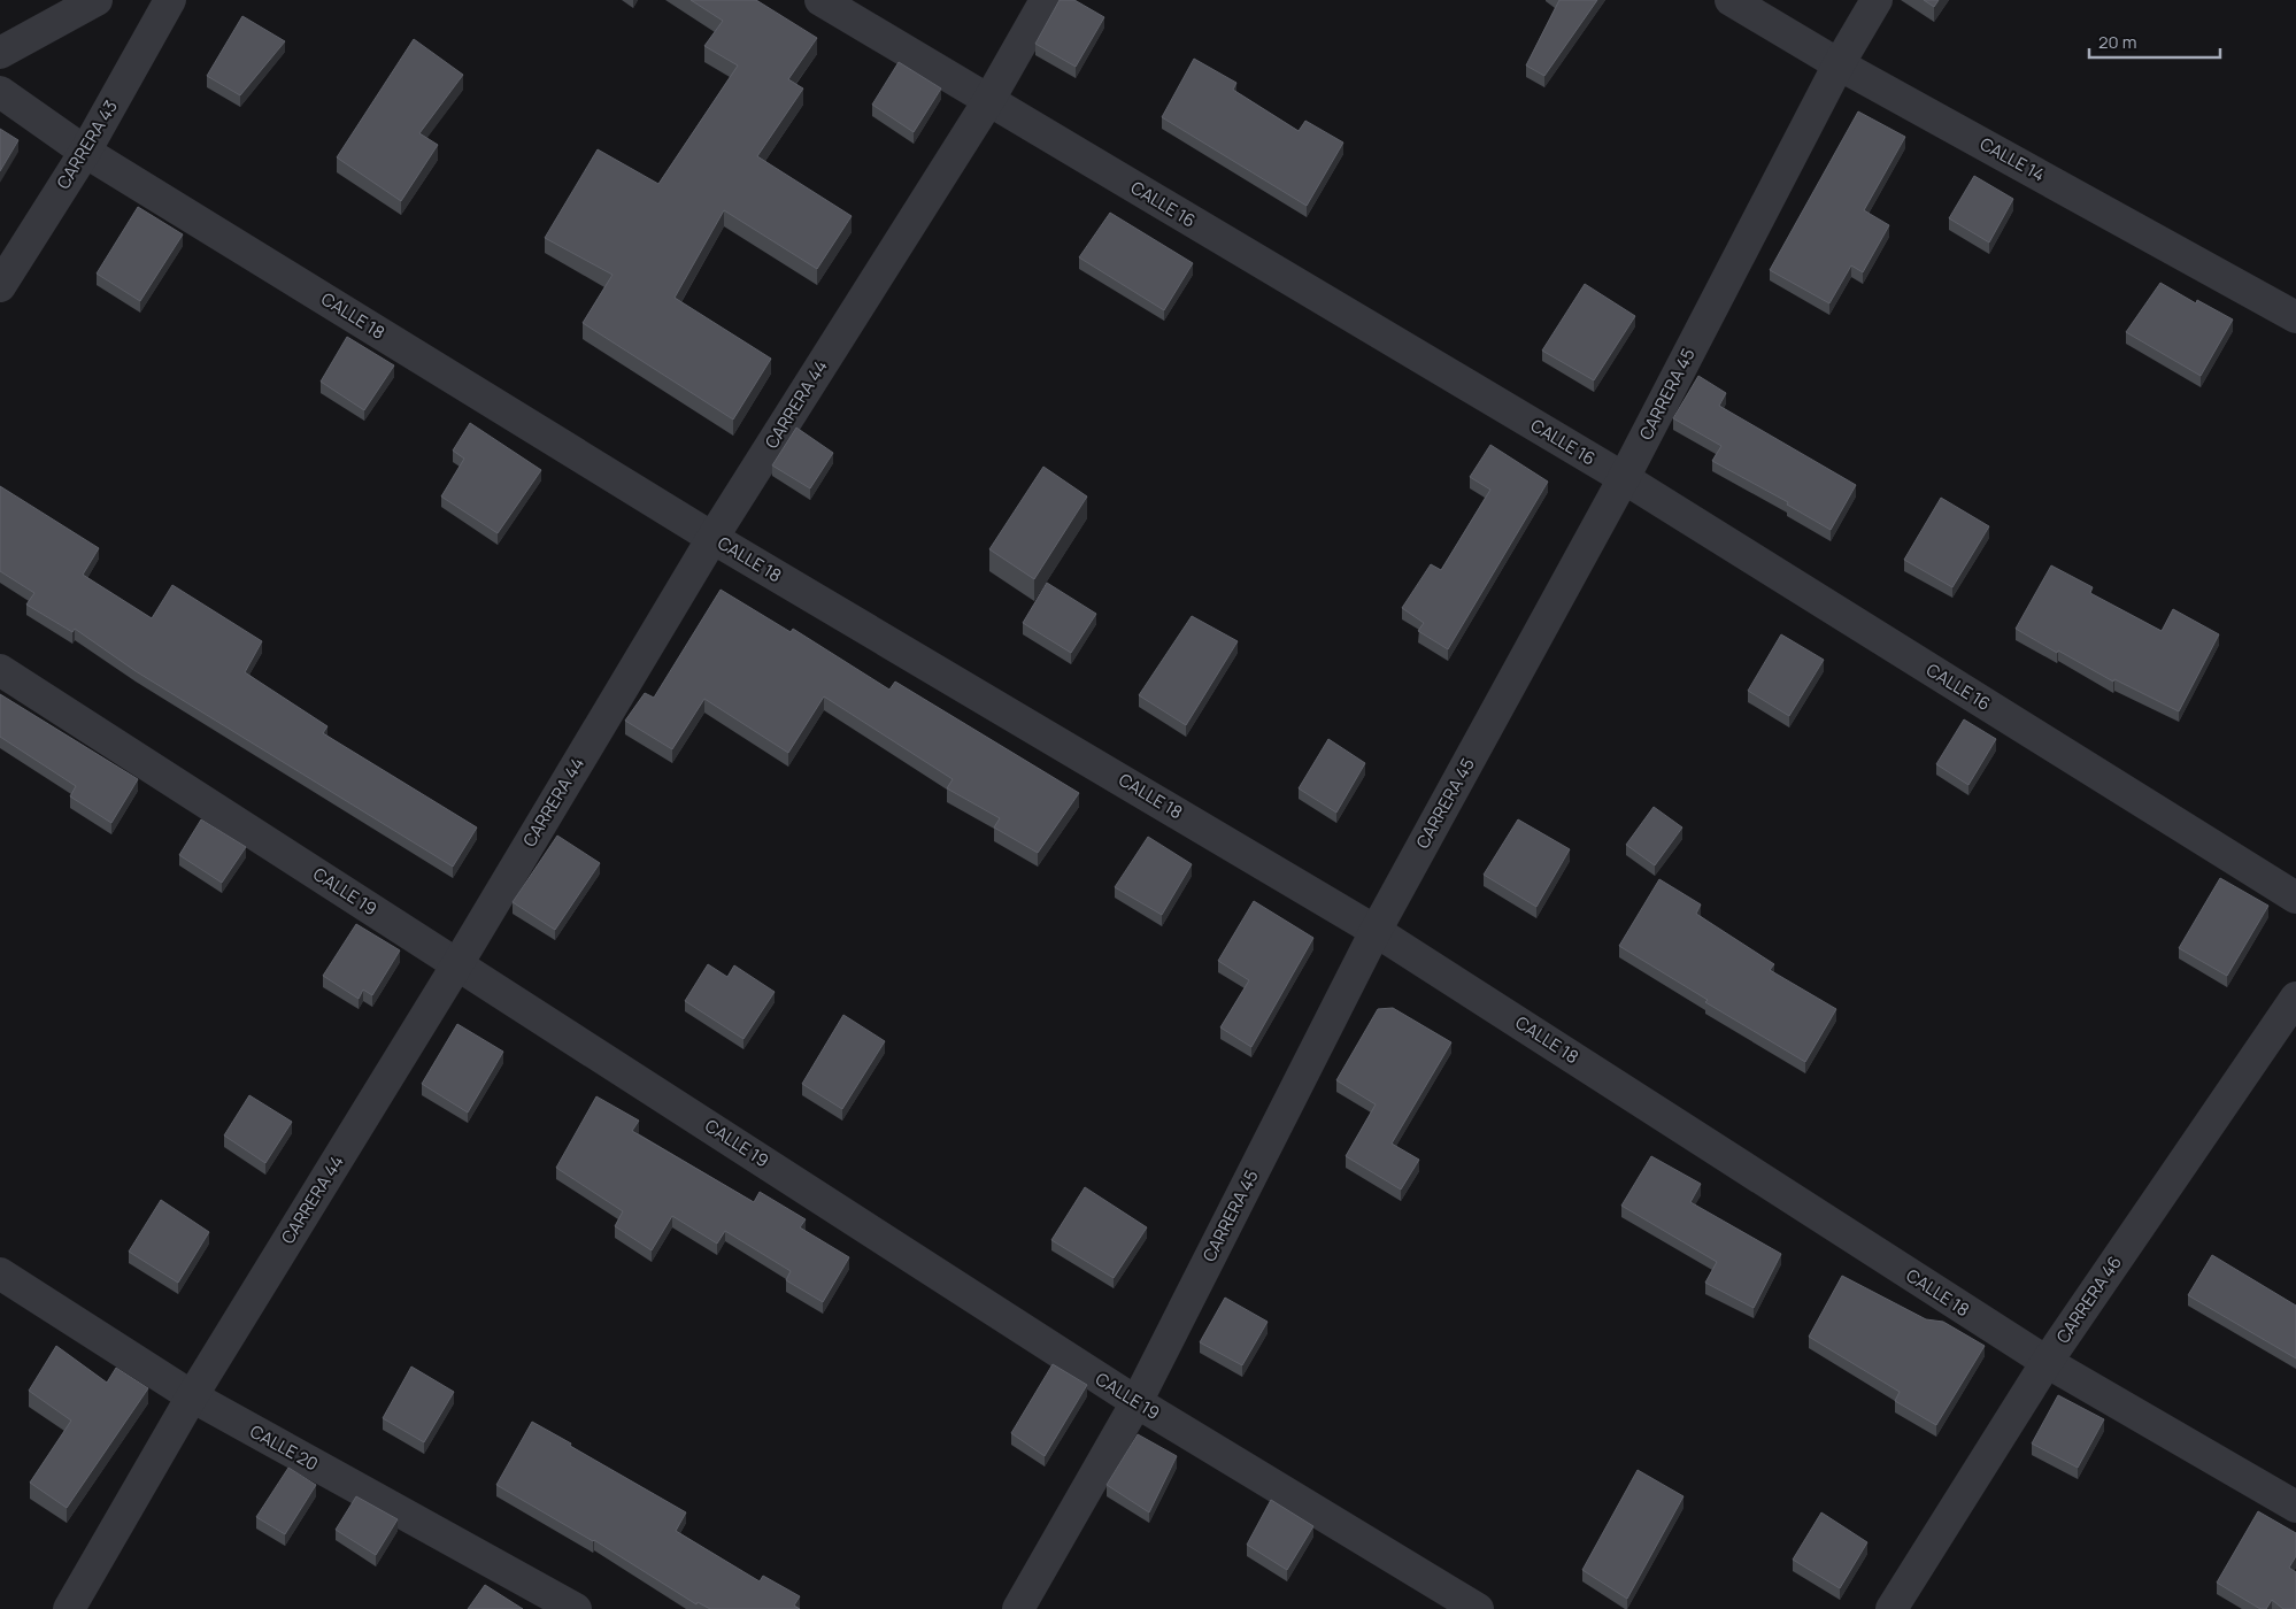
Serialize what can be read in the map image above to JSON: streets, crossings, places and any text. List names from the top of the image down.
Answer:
{
  "streets": {
    "street": [
      "CARRERA 43",
      "CALLE 14",
      "CALLE 16",
      "CALLE 18",
      "CARRERA 45",
      "CARRERA 44",
      "CALLE 19",
      "CARRERA 46",
      "CALLE 20"
    ]
  },
  "crossings": [
    ["CARRERA 43", "CALLE 18"],
    ["CALLE 14", "CARRERA 45"],
    ["CALLE 16", "CARRERA 45"],
    ["CALLE 16", "CARRERA 44"],
    ["CALLE 18", "CARRERA 45"],
    ["CALLE 18", "CARRERA 44"],
    ["CALLE 18", "CARRERA 46"],
    ["CARRERA 45", "CALLE 19"],
    ["CARRERA 44", "CALLE 19"],
    ["CARRERA 44", "CALLE 20"]
  ],
  "scale_bar": "20 m"
}
